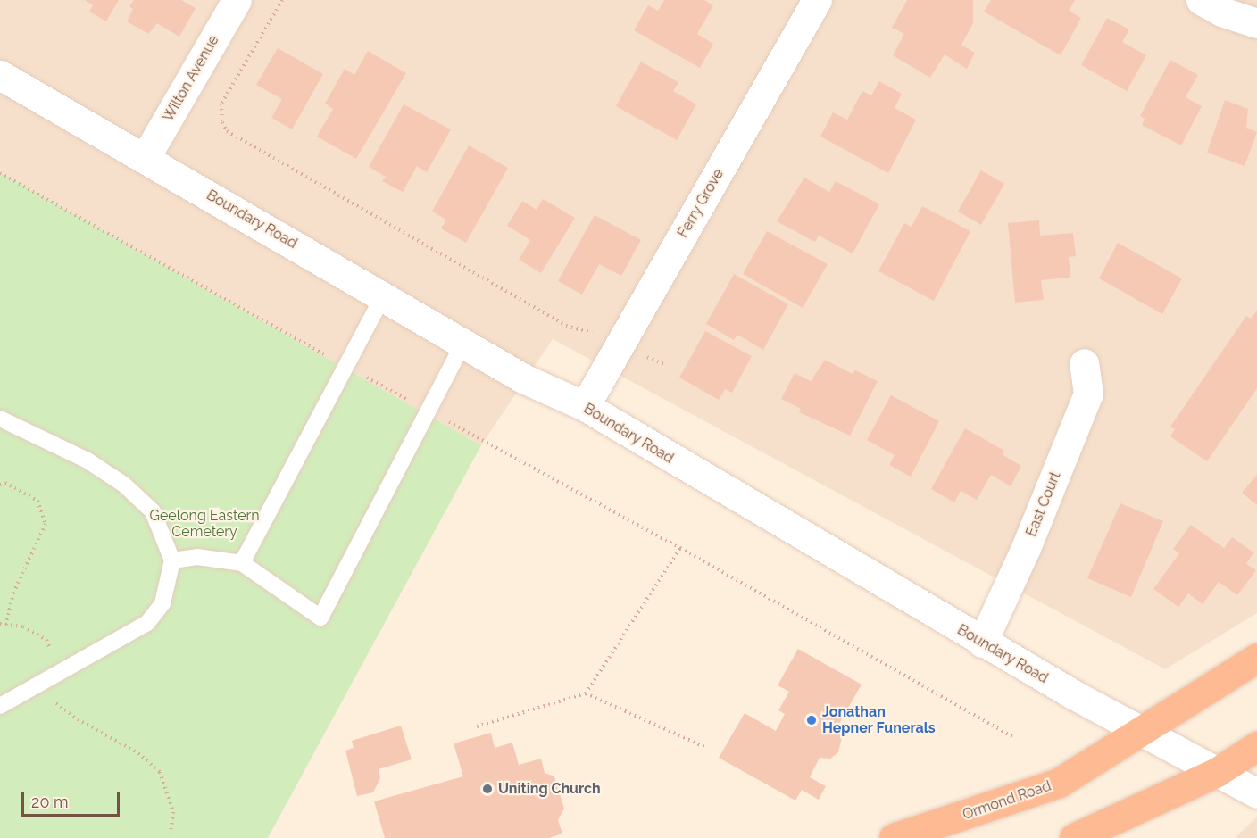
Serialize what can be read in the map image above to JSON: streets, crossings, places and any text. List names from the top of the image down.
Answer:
{
  "streets": {
    "highway": ["Ormond Road"],
    "main road": [
      "Wilton Avenue",
      "Ferry Grove",
      "Boundary Road",
      "East Court"
    ]
  },
  "crossings": [
    ["Wilton Avenue", "Boundary Road"],
    ["Ferry Grove", "Boundary Road"],
    ["Boundary Road", "East Court"],
    ["Boundary Road", "Ormond Road"]
  ],
  "parks": ["Geelong Eastern Cemetery"],
  "places": ["Jonathan Hepner Funerals", "Uniting Church"],
  "scale_bar": "20 m"
}
